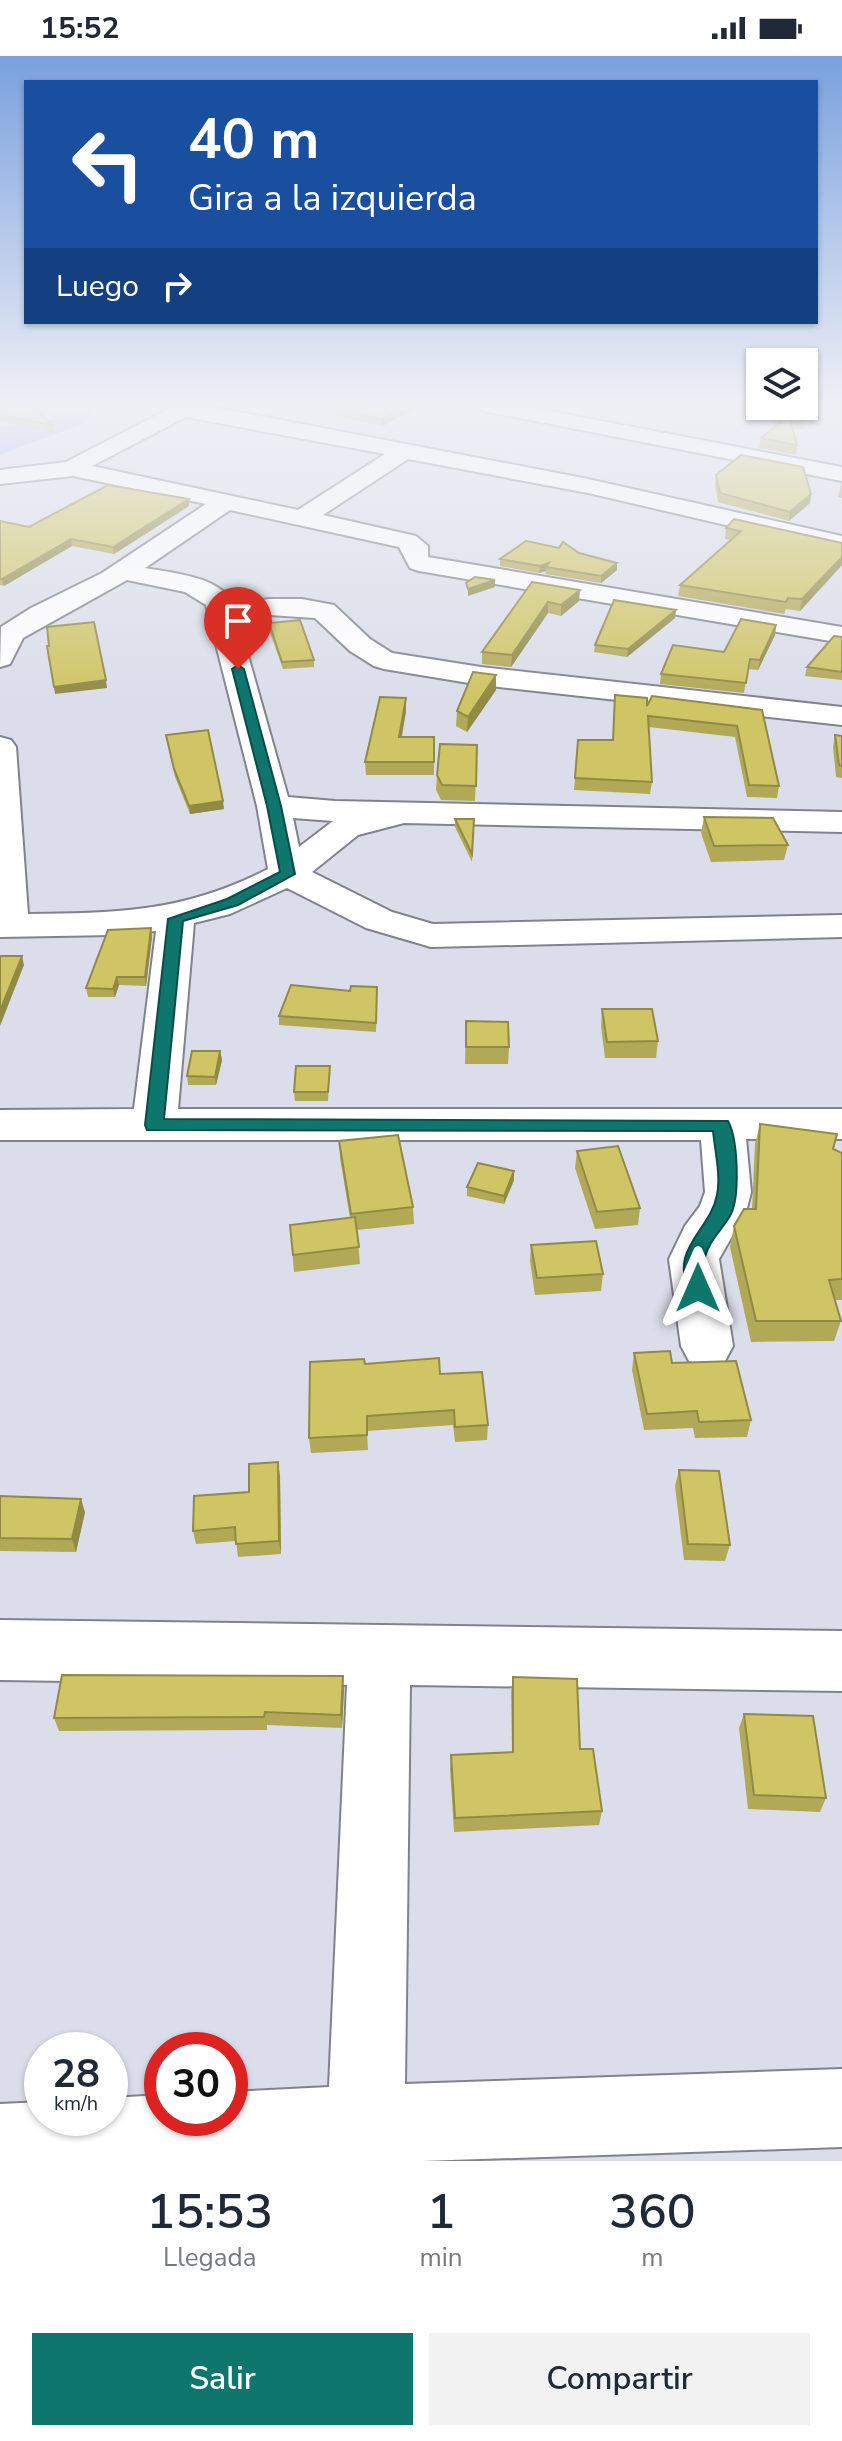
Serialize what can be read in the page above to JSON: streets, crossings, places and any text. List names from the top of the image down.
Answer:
{
  "page": {
    "status": "15:52",
    "turn": ["40 m", "Gira a la izquierda"],
    "then": "Luego",
    "speed": "28 km/h",
    "limit": "30",
    "eta": [
      "15:53",
      "Llegada",
      "1",
      "min",
      "360",
      "m"
    ],
    "buttons": ["Salir", "Compartir"]
  }
}
